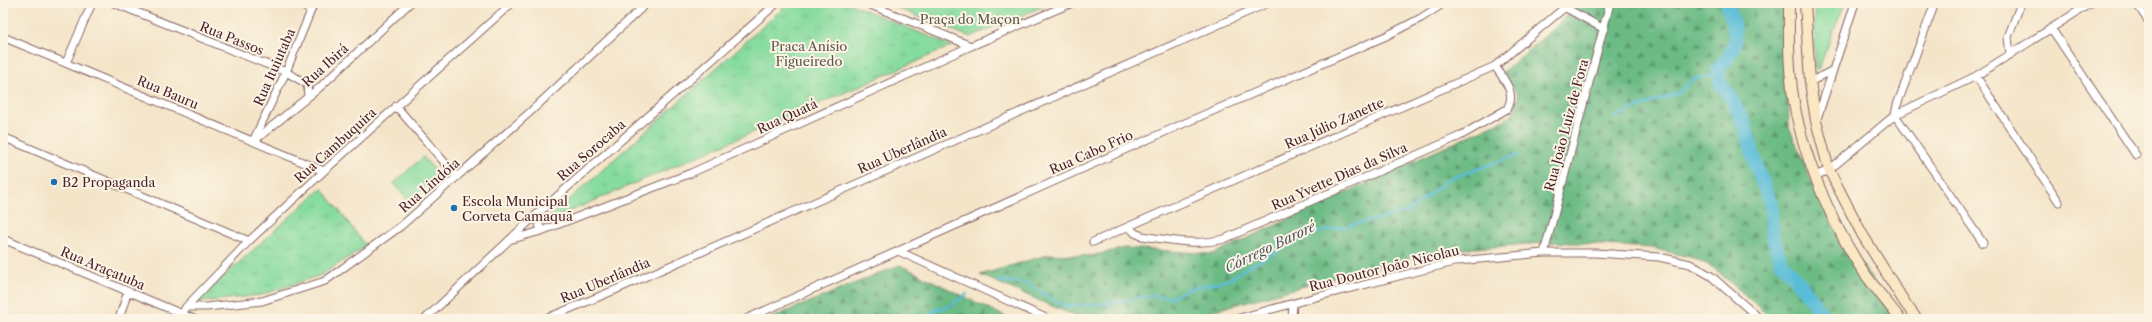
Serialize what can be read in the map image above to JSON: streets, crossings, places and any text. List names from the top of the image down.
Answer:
{
  "streets": {
    "street": [
      "Rua Passos",
      "Rua Ibirá",
      "Rua Ituiutaba",
      "Rua Bauru",
      "Rua Quatá",
      "Rua Júlio Zanette",
      "Rua João Luiz de Fora",
      "Rua Cambuquira",
      "Rua Sorocaba",
      "Rua Uberlândia",
      "Rua Cabo Frio",
      "Rua Yvette Dias da Silva",
      "Rua Lindóia",
      "Rua Araçatuba",
      "Rua Doutor João Nicolau"
    ]
  },
  "crossings": [
    ["Rua Passos", "Rua Ibirá"],
    ["Rua Passos", "Rua Ituiutaba"],
    ["Rua Ibirá", "Rua Ituiutaba"],
    ["Rua Ibirá", "Rua Bauru"],
    ["Rua Ituiutaba", "Rua Bauru"],
    ["Rua Bauru", "Rua Cambuquira"],
    ["Rua Quatá", "Rua Sorocaba"],
    ["Rua Júlio Zanette", "Rua Yvette Dias da Silva"],
    ["Rua João Luiz de Fora", "Rua Doutor João Nicolau"],
    ["Rua Cambuquira", "Rua Lindóia"],
    ["Rua Cambuquira", "Rua Araçatuba"],
    ["Rua Lindóia", "Rua Araçatuba"]
  ],
  "water": ["Córrego Baroré"],
  "parks": ["Praça do Maçon", "Praca Anísio Figueiredo"],
  "places": ["B2 Propaganda", "Escola Municipal Corveta Camaquã"]
}
